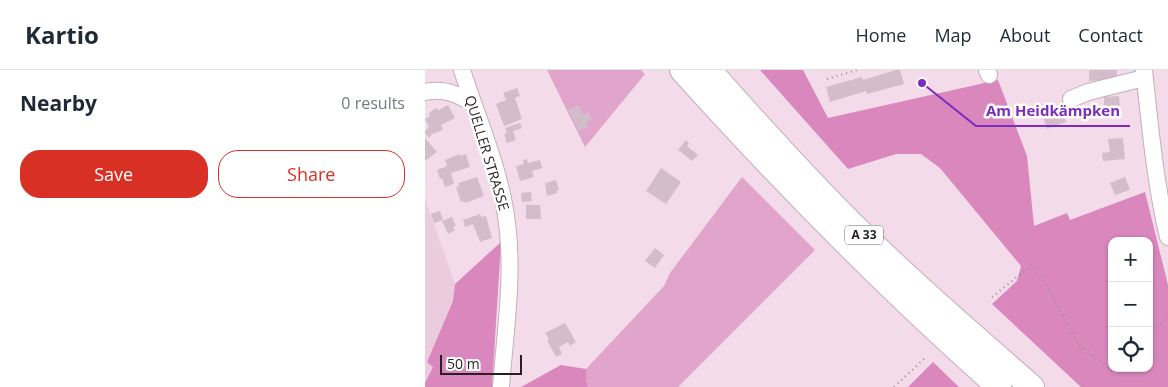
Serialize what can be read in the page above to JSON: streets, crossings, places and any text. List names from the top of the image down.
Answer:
{
  "streets": {
    "highway": ["A 33"],
    "street": ["QUELLER STRASSE"]
  },
  "places": ["Am Heidkämpken"],
  "scale_bar": "50 m",
  "page": {
    "header": "Kartio",
    "nav": [
      "Home",
      "Map",
      "About",
      "Contact"
    ],
    "heading": ["Nearby", "0 results"],
    "buttons": ["Save", "Share"],
    "map_buttons": ["+", "−"],
    "scale": "50 m"
  }
}
